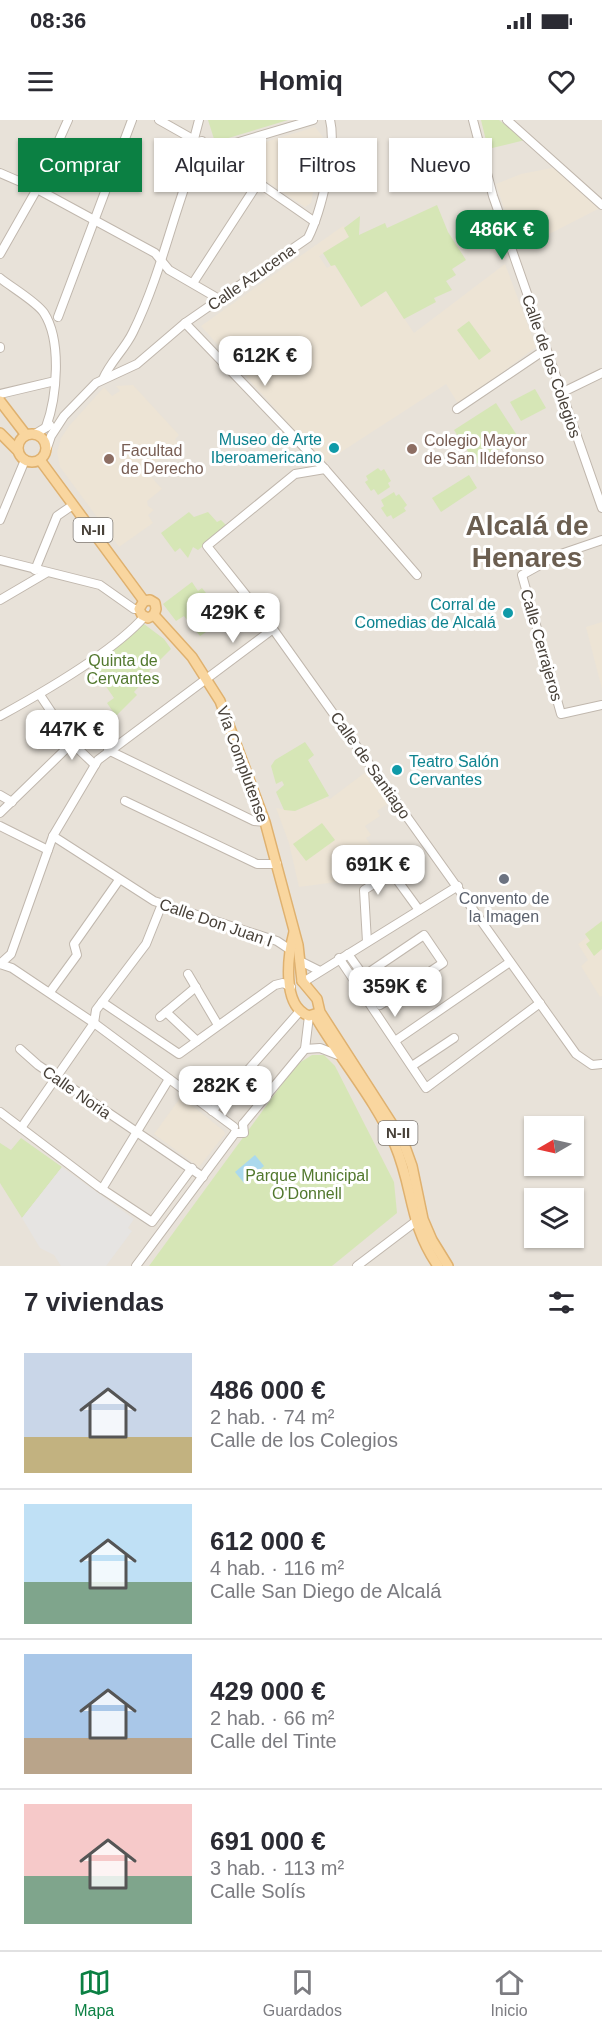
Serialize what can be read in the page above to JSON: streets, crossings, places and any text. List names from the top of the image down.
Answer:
{
  "streets": {
    "main road": ["N-II", "Vía Complutense"],
    "street": [
      "Calle Azucena",
      "Calle de los Colegios",
      "Calle Cerrajeros",
      "Calle de Santiago",
      "Calle Don Juan I",
      "Calle Noria"
    ]
  },
  "crossings": [
    ["Vía Complutense", "Calle Don Juan I"]
  ],
  "districts": ["Alcalá de Henares"],
  "parks": ["Quinta de Cervantes", "Parque Municipal O'Donnell"],
  "places": [
    "Museo de Arte Iberoamericano",
    "Colegio Mayor de San Ildefonso",
    "Facultad de Derecho",
    "Corral de Comedias de Alcalá",
    "Teatro Salón Cervantes",
    "Convento de la Imagen"
  ],
  "north": "left",
  "page": {
    "status": "08:36",
    "header": "Homiq",
    "chip": [
      "Comprar",
      "Alquilar",
      "Filtros",
      "Nuevo"
    ],
    "price": [
      "486K €",
      "612K €",
      "429K €",
      "447K €",
      "691K €",
      "359K €",
      "282K €"
    ],
    "heading": "7 viviendas",
    "list": [
      {
        "name": "486 000 €",
        "note": "2 hab. · 74 m² · Calle de los Colegios"
      },
      {
        "name": "612 000 €",
        "note": "4 hab. · 116 m² · Calle San Diego de Alcalá"
      },
      {
        "name": "429 000 €",
        "note": "2 hab. · 66 m² · Calle del Tinte"
      },
      {
        "name": "691 000 €",
        "note": "3 hab. · 113 m² · Calle Solís"
      }
    ],
    "tabs": ["Mapa", "Guardados", "Inicio"]
  }
}
